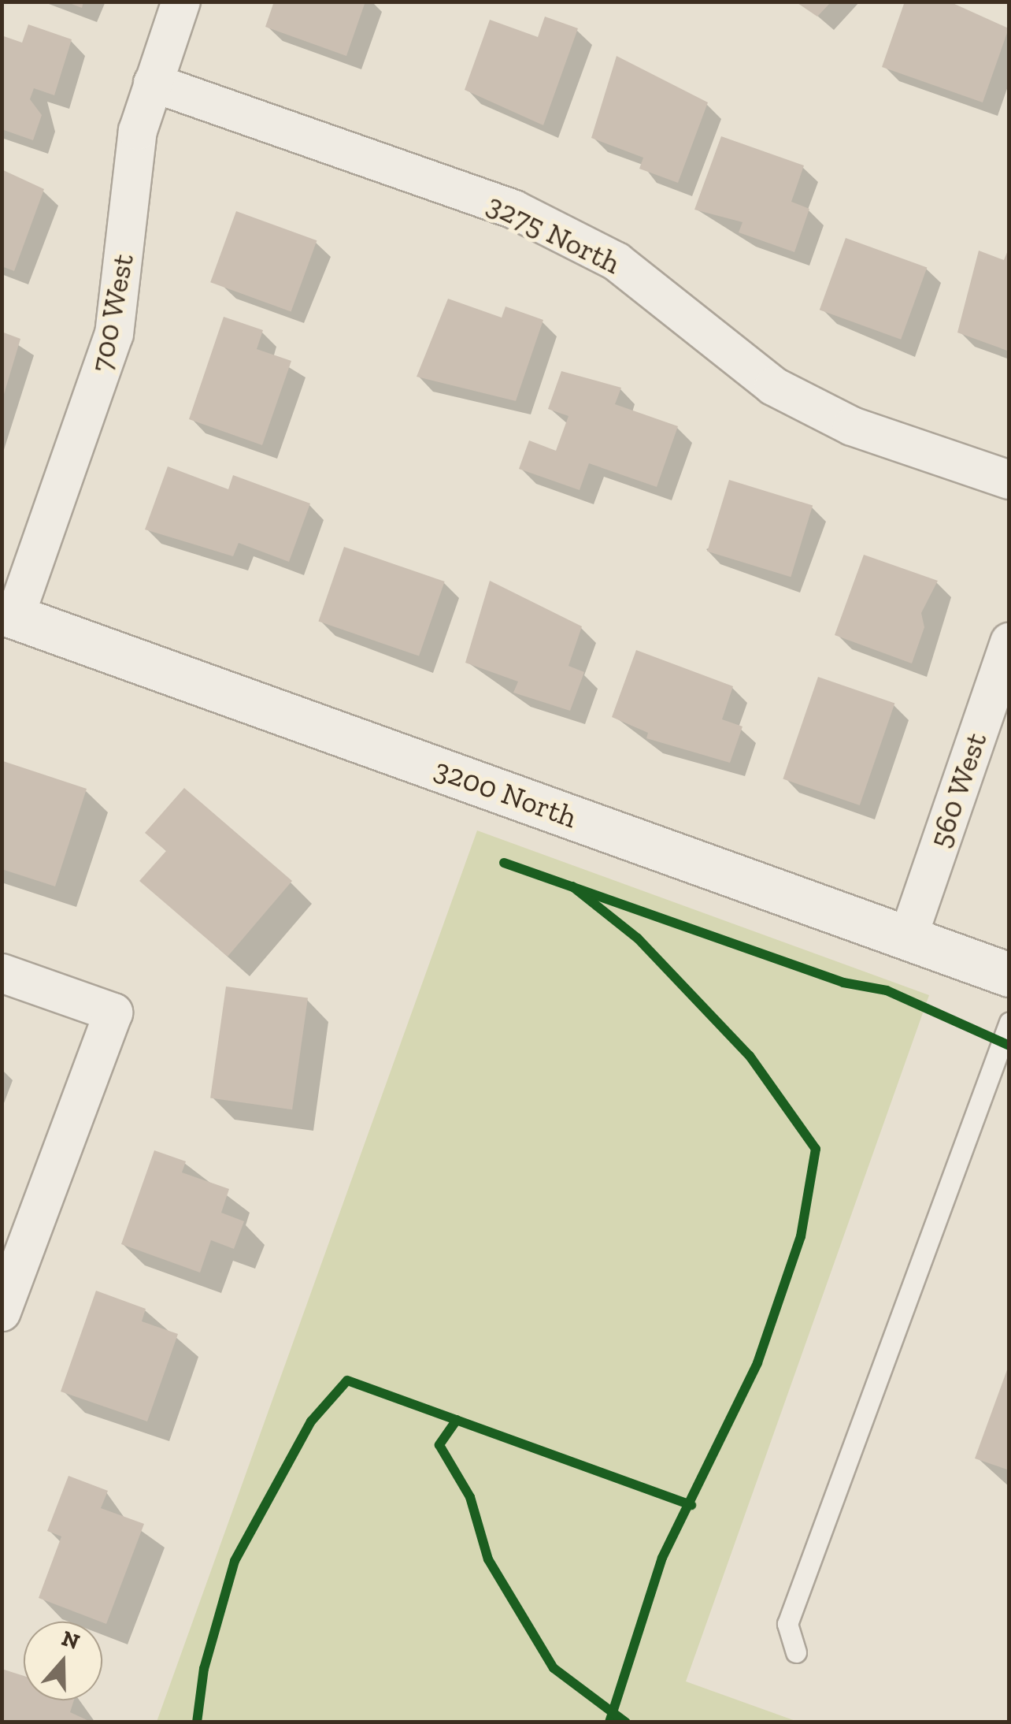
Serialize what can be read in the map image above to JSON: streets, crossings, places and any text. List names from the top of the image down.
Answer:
{
  "streets": {
    "street": [
      "3275 North",
      "700 West",
      "560 West",
      "3200 North"
    ]
  },
  "crossings": [
    ["3275 North", "700 West"],
    ["700 West", "3200 North"],
    ["560 West", "3200 North"]
  ],
  "north": "top"
}
